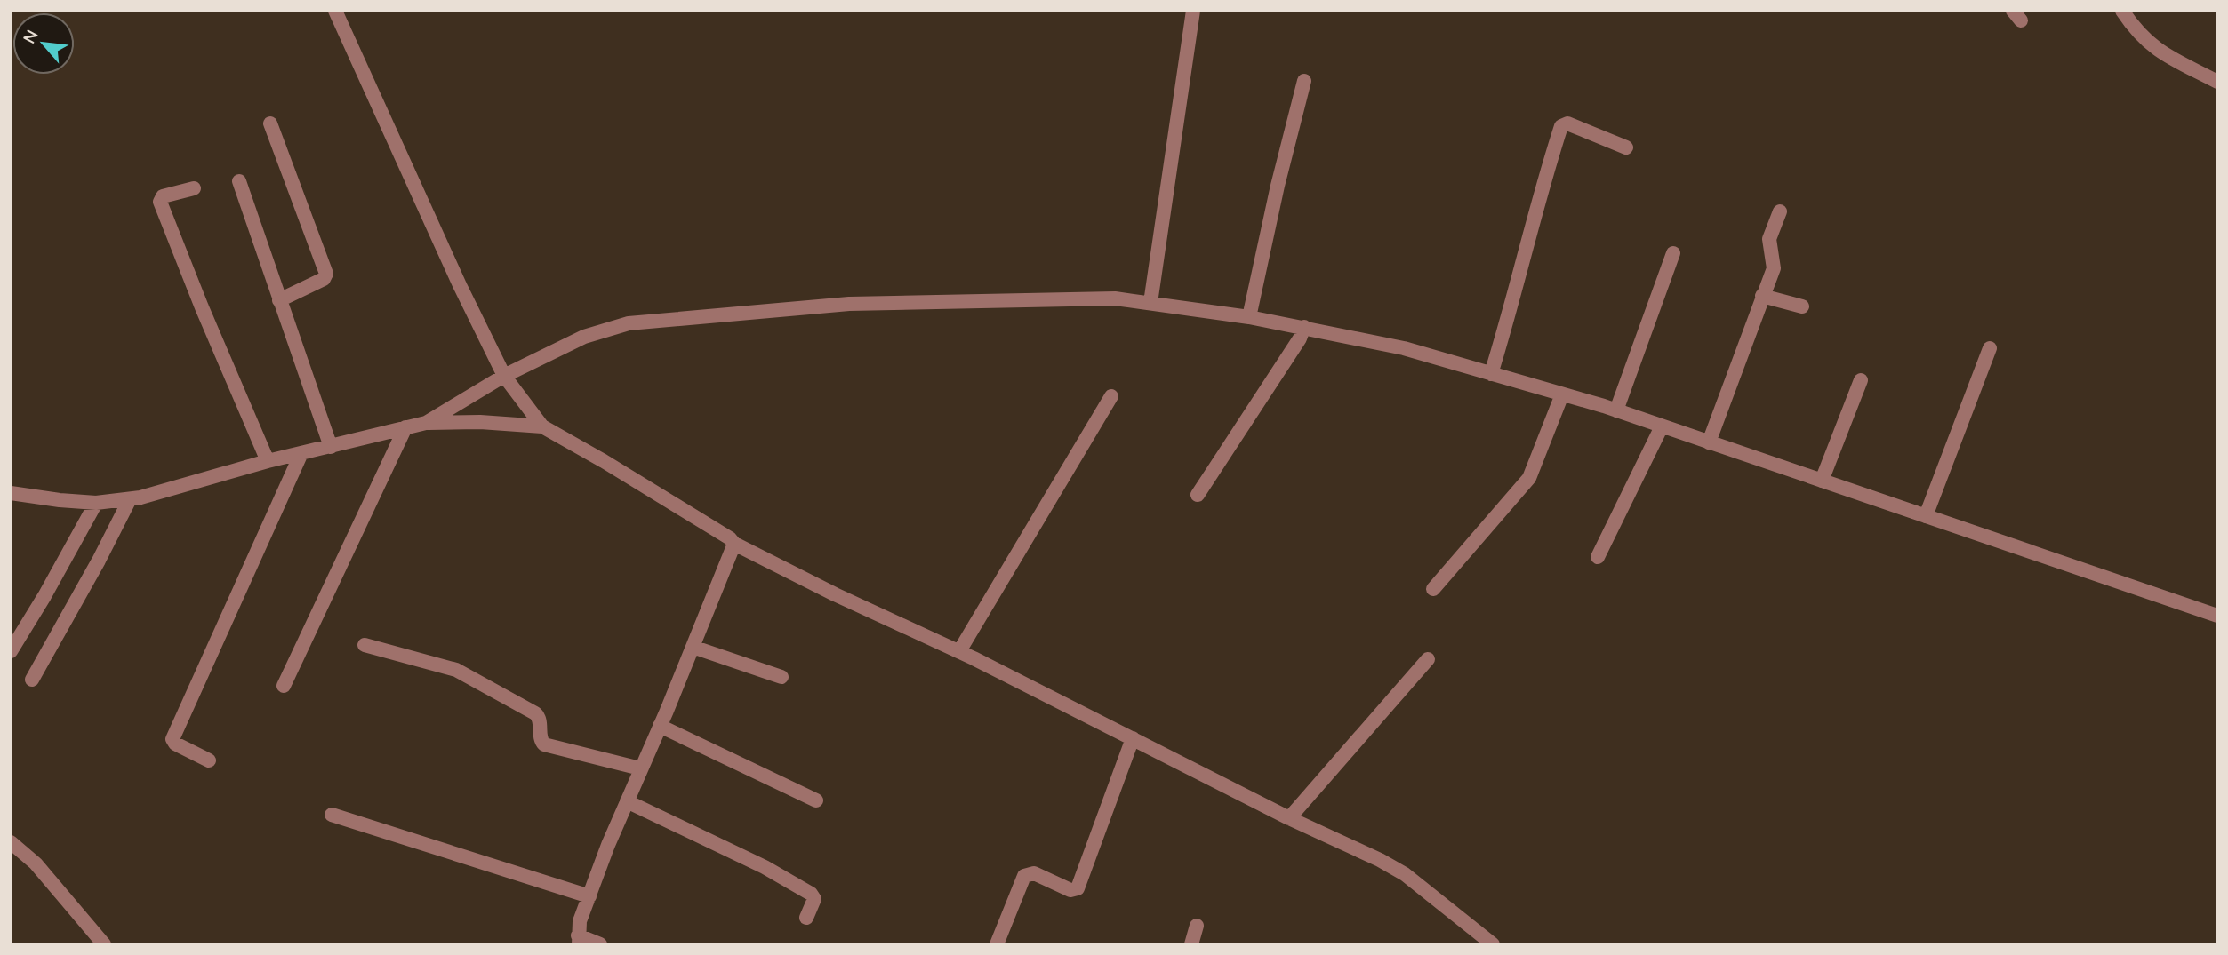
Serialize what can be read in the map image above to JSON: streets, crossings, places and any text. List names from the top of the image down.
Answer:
{
  "north": "top left"
}
